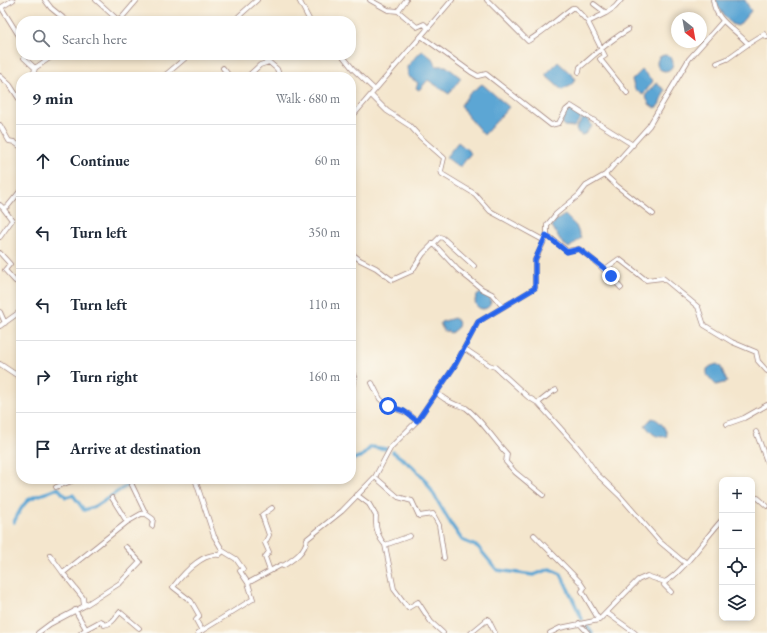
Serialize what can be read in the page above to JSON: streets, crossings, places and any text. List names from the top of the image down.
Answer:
{
  "north": "bottom right",
  "page": {
    "search": "Search here",
    "heading": ["9 min", "Walk · 680 m"],
    "list": [
      ["Continue", "60 m"],
      ["Turn left", "350 m"],
      ["Turn left", "110 m"],
      ["Turn right", "160 m"],
      "Arrive at destination"
    ],
    "map_buttons": ["+", "−"]
  }
}
